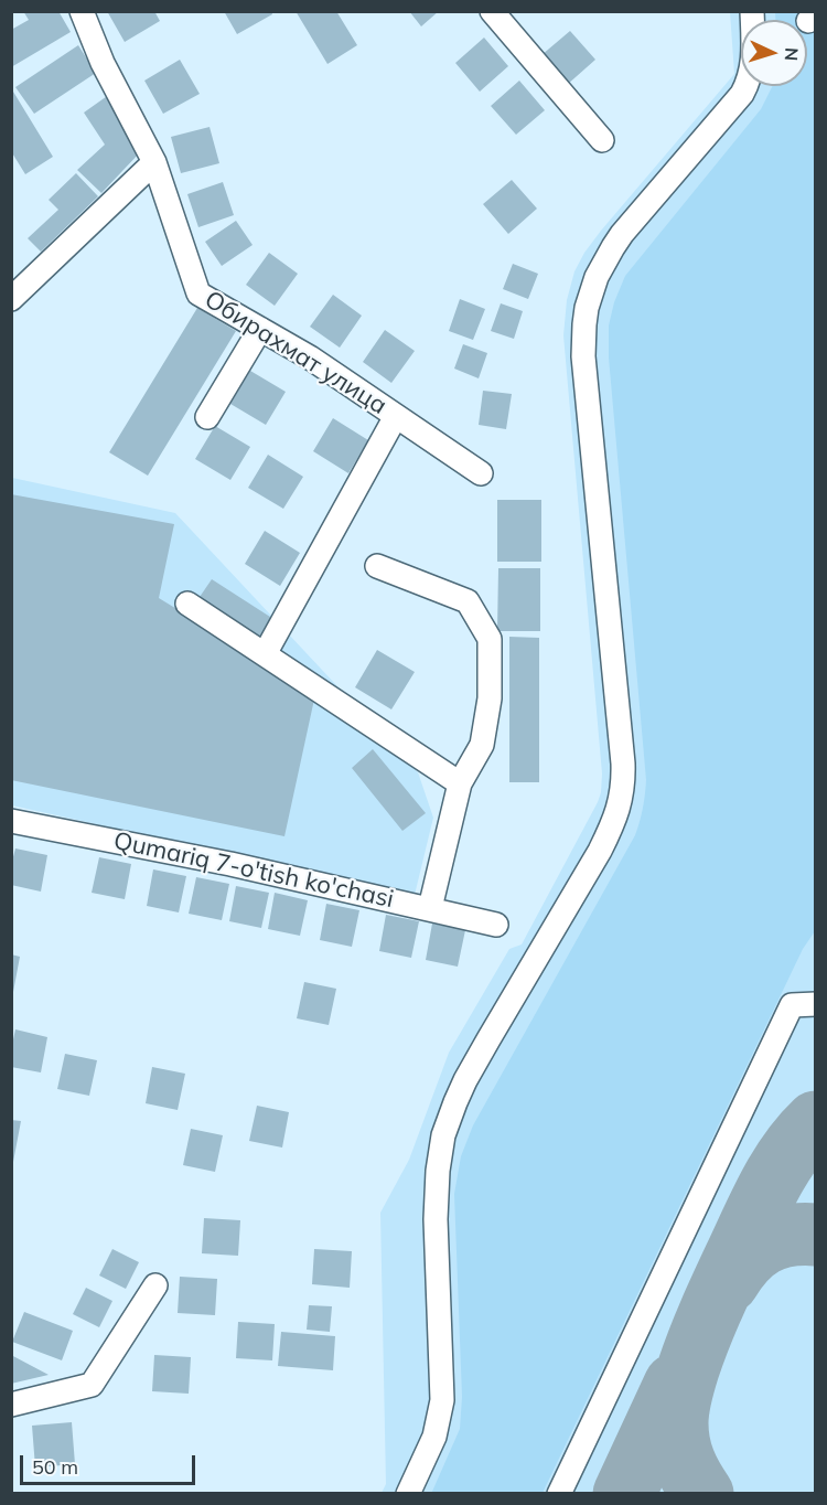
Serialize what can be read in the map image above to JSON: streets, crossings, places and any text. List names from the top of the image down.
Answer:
{
  "streets": {
    "street": ["Обирахмат улица", "Qumariq 7-o'tish ko'chasi"]
  },
  "scale_bar": "50 m",
  "north": "right"
}
